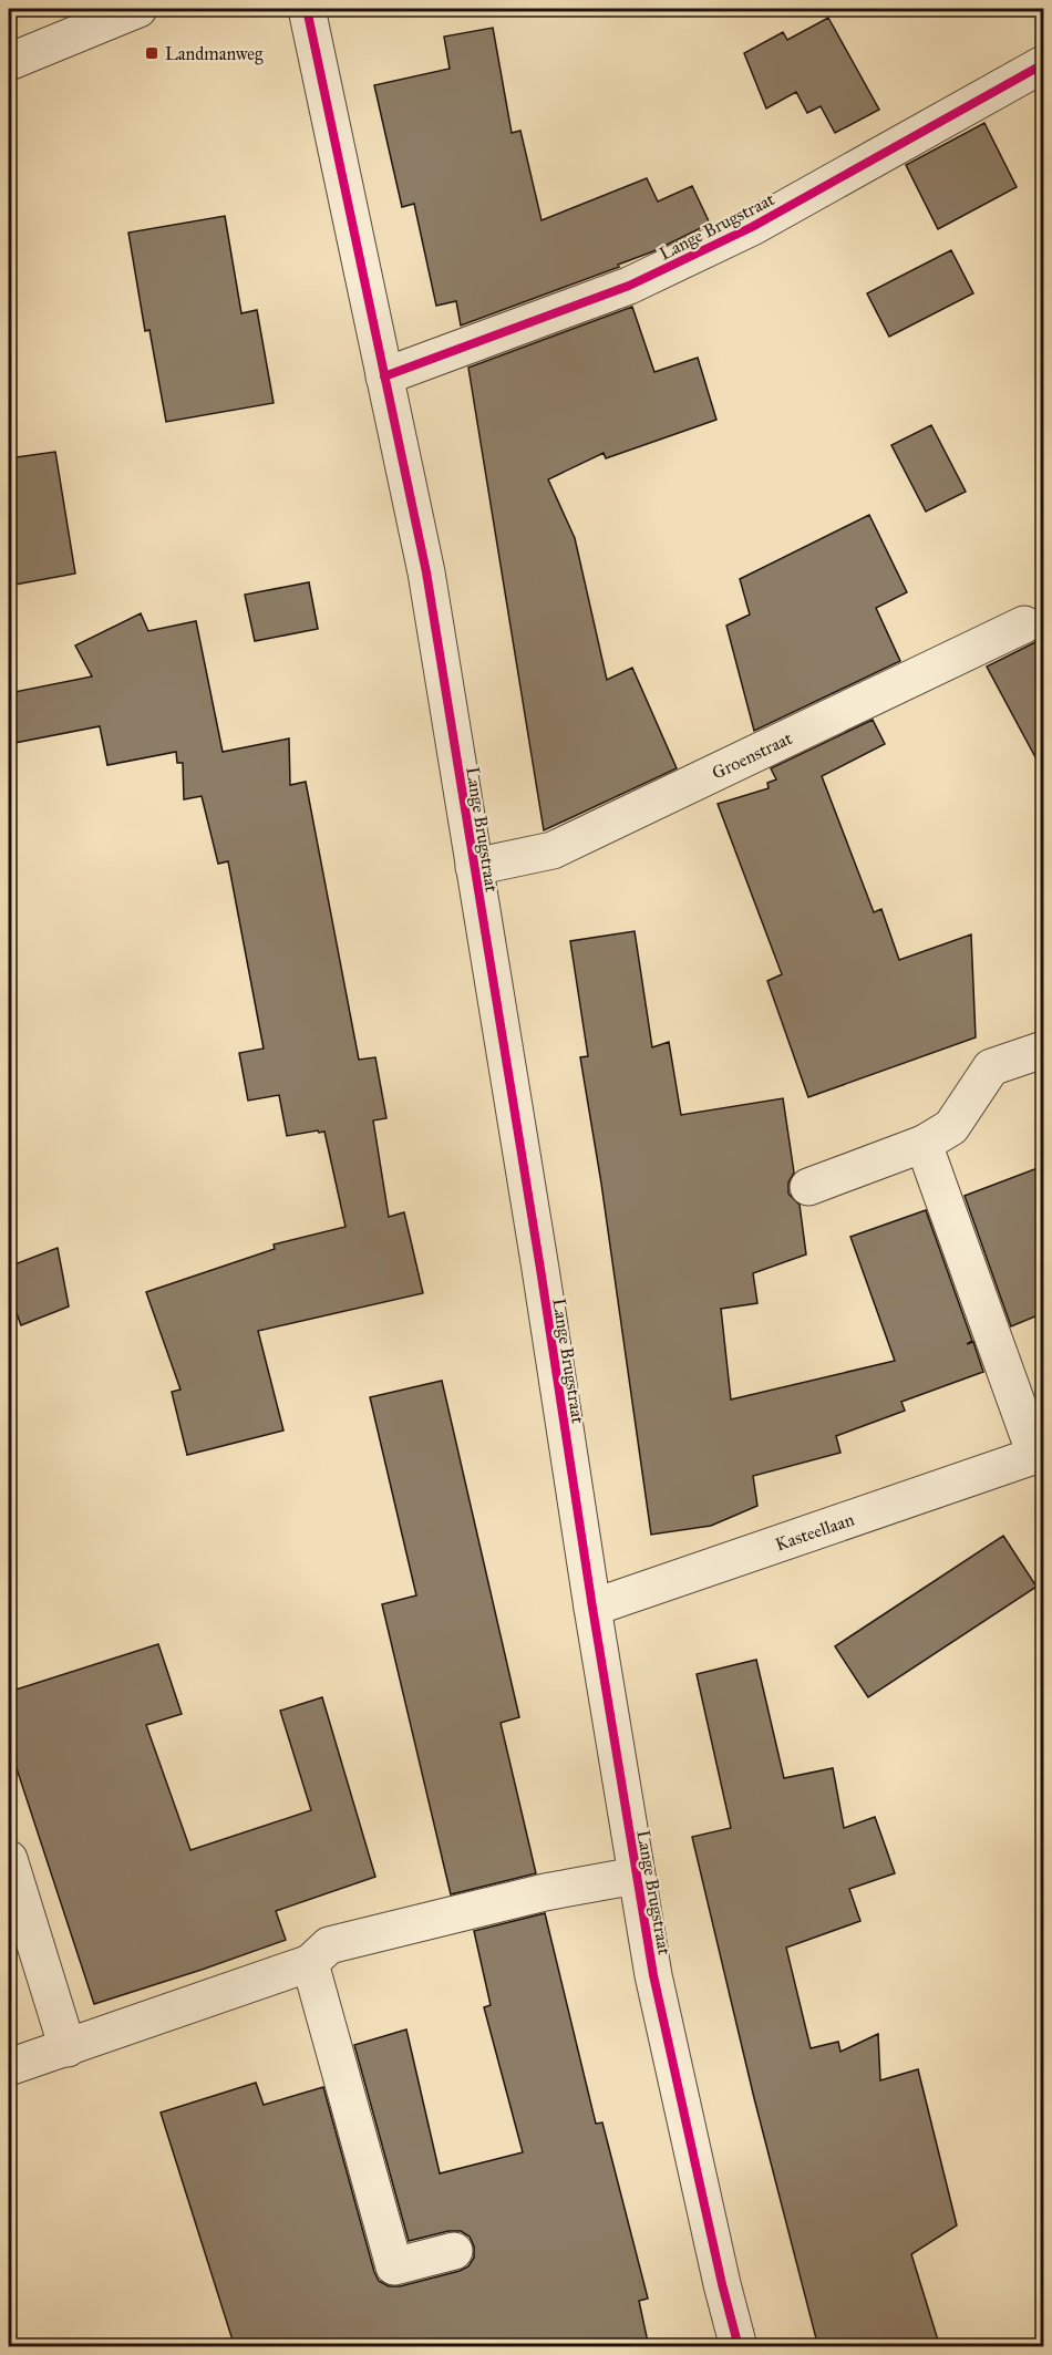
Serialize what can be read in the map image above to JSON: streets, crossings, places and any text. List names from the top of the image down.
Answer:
{
  "streets": {
    "street": ["Lange Brugstraat", "Groenstraat", "Kasteellaan"]
  },
  "crossings": [
    ["Lange Brugstraat", "Groenstraat"],
    ["Lange Brugstraat", "Kasteellaan"]
  ],
  "places": {
    "transit": ["Landmanweg"]
  }
}
